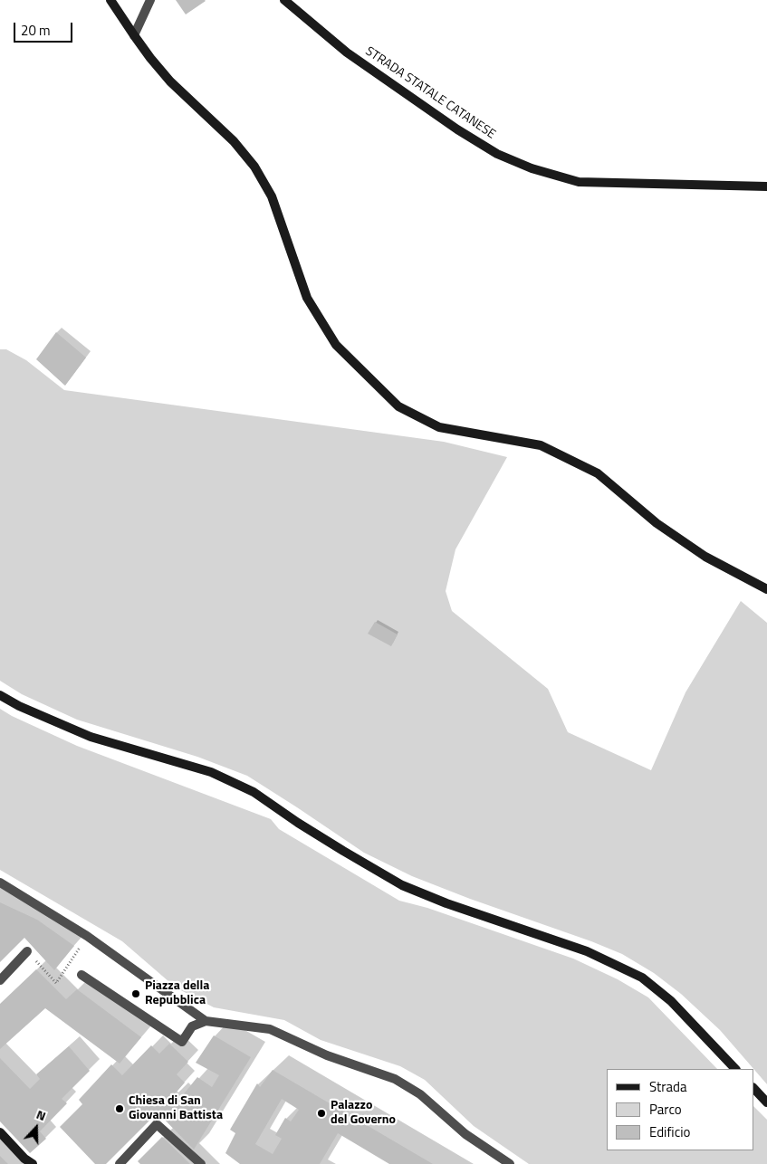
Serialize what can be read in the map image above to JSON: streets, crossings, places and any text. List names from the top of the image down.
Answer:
{
  "streets": {
    "main road": ["STRADA STATALE CATANESE"]
  },
  "places": ["Piazza della Repubblica", "Chiesa di San Giovanni Battista", "Palazzo del Governo"],
  "legend": ["Strada", "Parco", "Edificio"],
  "scale_bar": "20 m",
  "north": "top"
}
